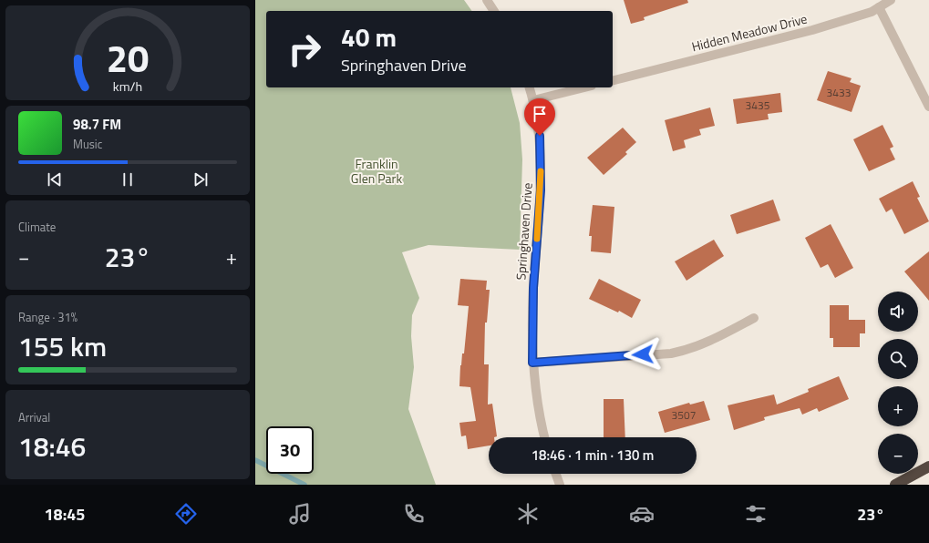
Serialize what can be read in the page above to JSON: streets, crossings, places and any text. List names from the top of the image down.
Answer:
{
  "streets": {
    "street": ["Hidden Meadow Drive", "Springhaven Drive"]
  },
  "parks": ["Franklin Glen Park"],
  "house_numbers": ["3433", "3435", "3507"],
  "page": {
    "turn": ["40 m", "Springhaven Drive"],
    "song": ["98.7 FM", "Music"],
    "tile": [
      "Climate",
      ["Range · 31%", "155 km"],
      ["Arrival", "18:46"]
    ],
    "heat": ["−", "23°", "+"],
    "map_buttons": ["+", "−"],
    "limit": "30",
    "trip": "18:46 · 1 min · 130 m",
    "tabs": ["18:45", "23°"],
    "gauge": ["20", "km/h"]
  }
}
